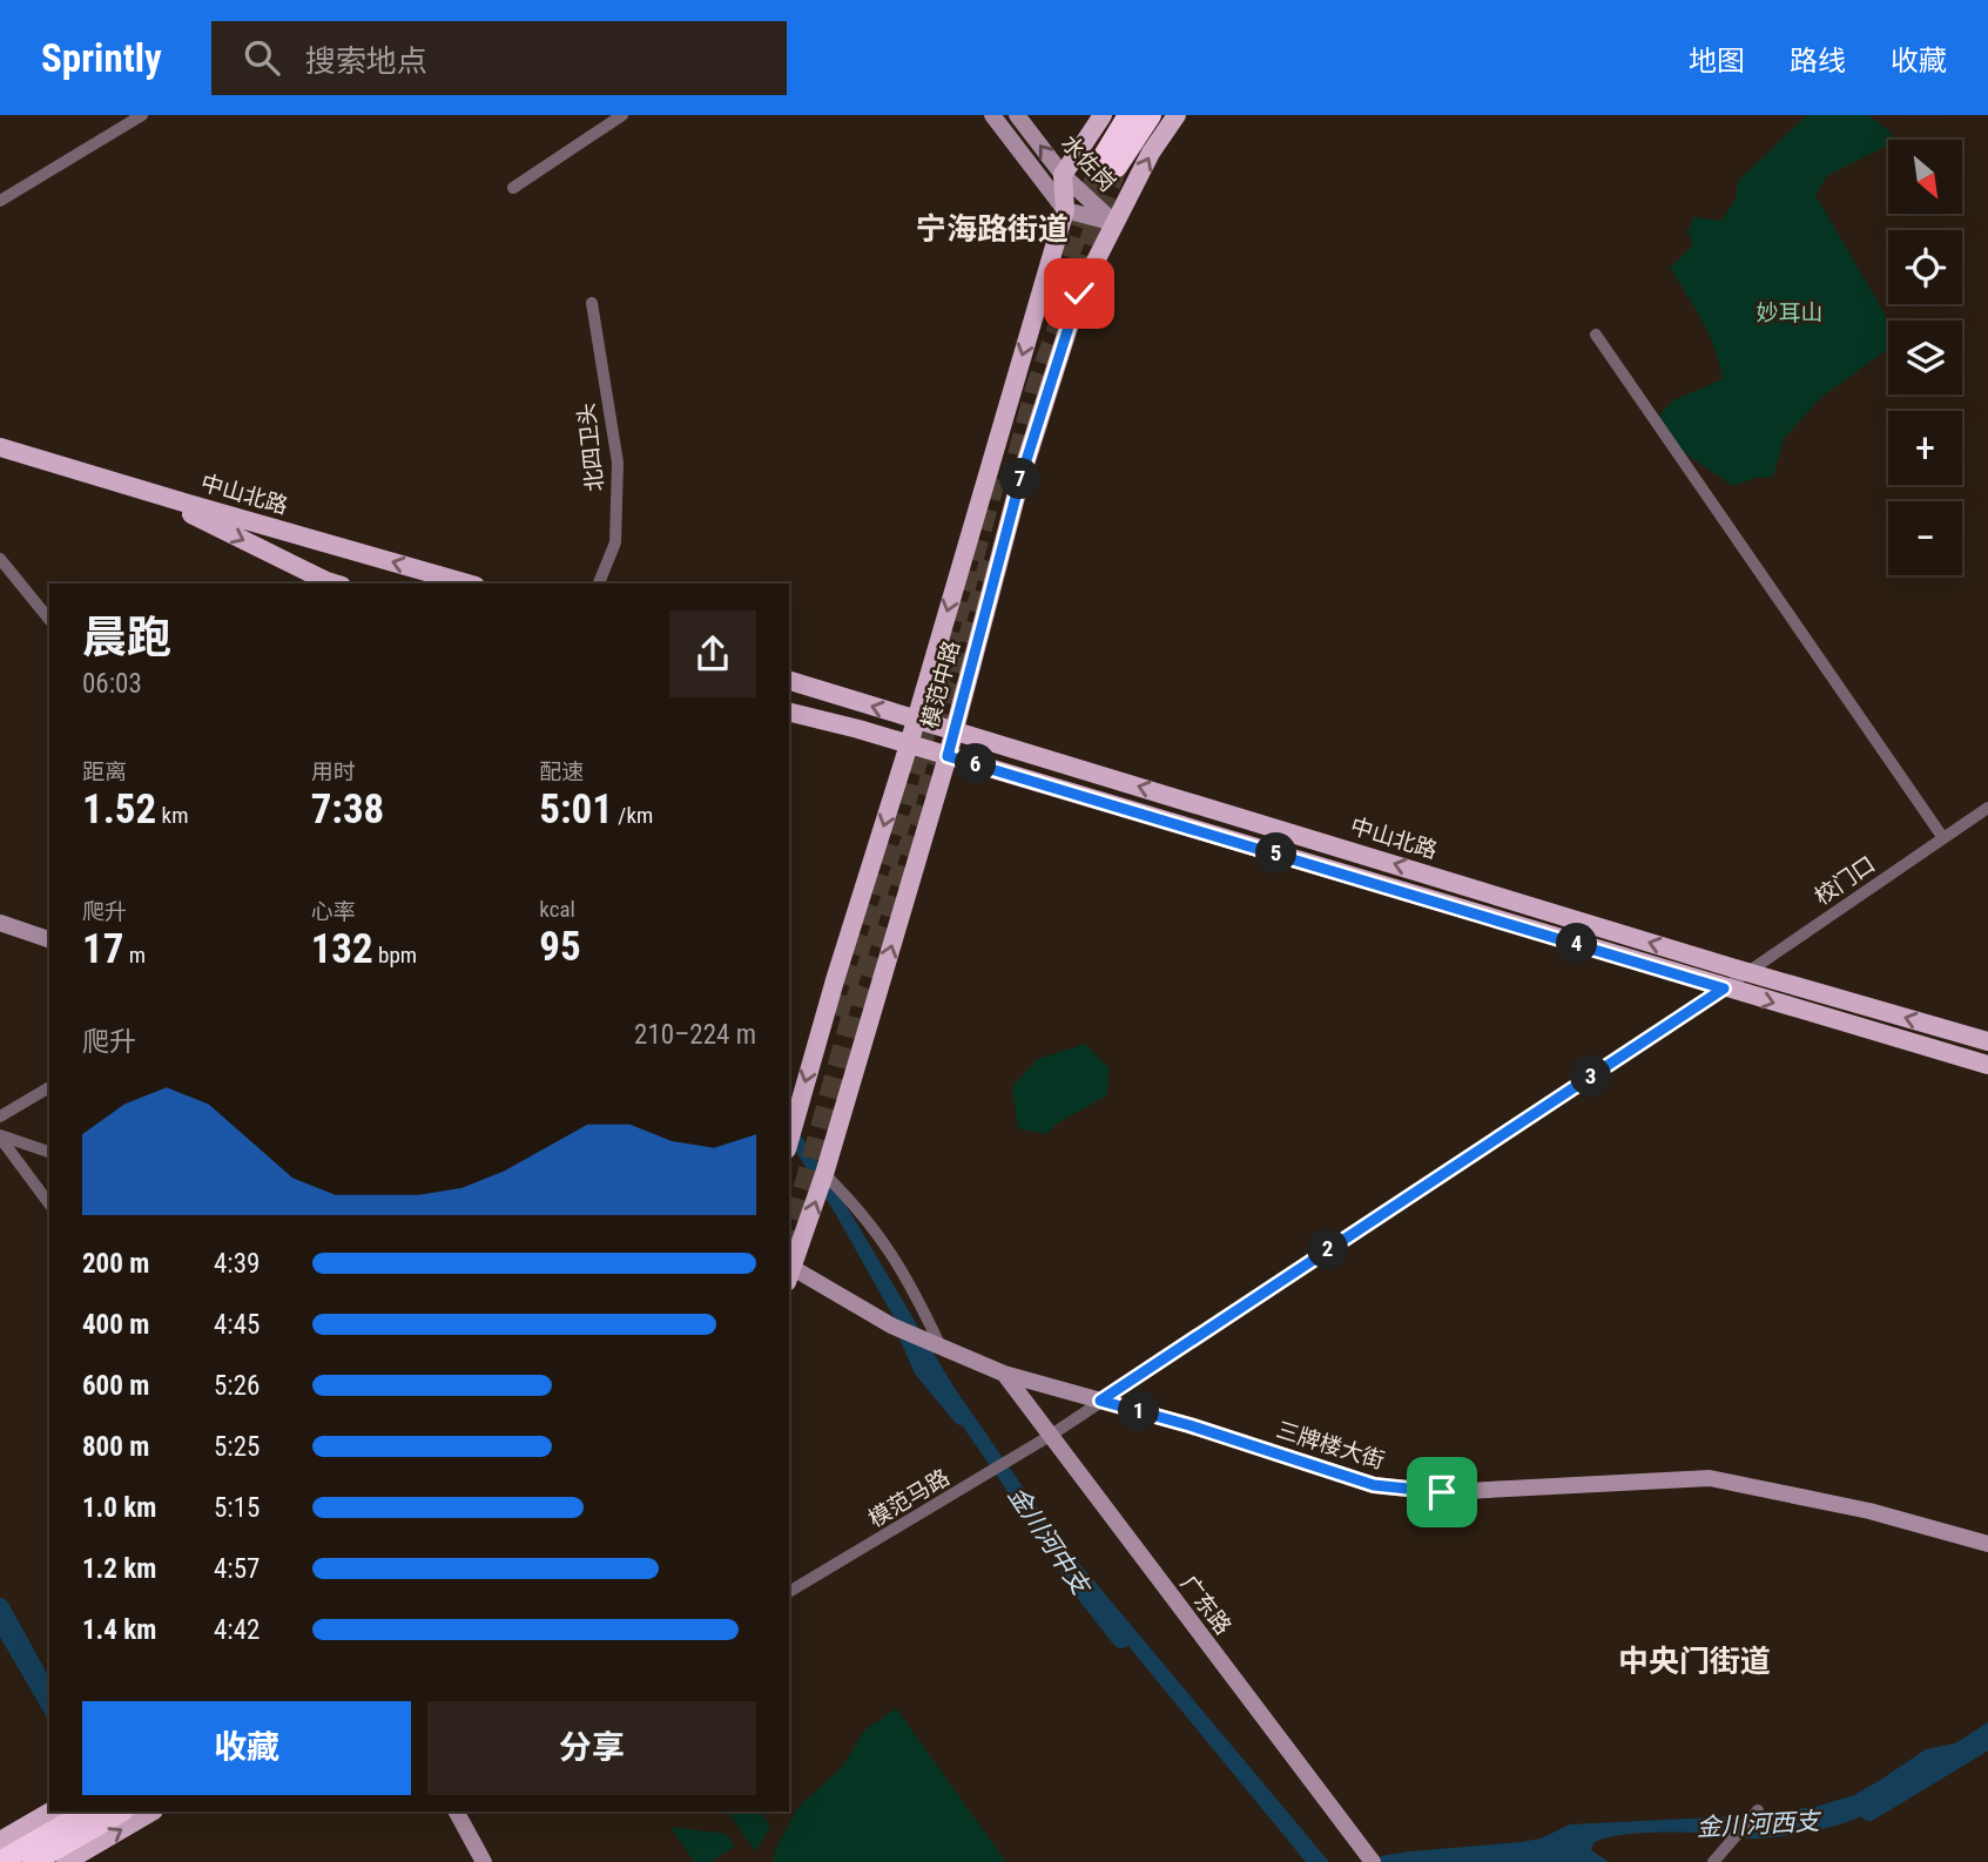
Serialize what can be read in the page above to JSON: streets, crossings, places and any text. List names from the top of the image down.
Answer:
{
  "streets": {
    "main road": ["中山北路", "模范中路"],
    "street": [
      "水佐岗",
      "北四卫头",
      "校门口",
      "三牌楼大街",
      "模范马路",
      "广东路"
    ]
  },
  "crossings": [
    ["水佐岗", "模范中路"],
    ["中山北路", "模范中路"],
    ["中山北路", "校门口"],
    ["模范中路", "三牌楼大街"],
    ["校门口", "三牌楼大街"],
    ["校门口", "模范马路"],
    ["三牌楼大街", "模范马路"],
    ["三牌楼大街", "广东路"],
    ["模范马路", "广东路"]
  ],
  "districts": ["宁海路街道", "中央门街道"],
  "water": ["金川河中支", "金川河西支"],
  "parks": ["妙耳山"],
  "north": "bottom right",
  "page": {
    "header": "Sprintly",
    "search": "搜索地点",
    "nav": ["地图", "路线", "收藏"],
    "map_buttons": ["+", "−"],
    "pins": [
      "7",
      "6",
      "5",
      "4",
      "3",
      "2",
      "1"
    ],
    "heading": ["晨跑", "06:03"],
    "stats": [
      ["距离", "1.52 km"],
      ["用时", "7:38"],
      ["配速", "5:01 /km"],
      ["爬升", "17 m"],
      ["心率", "132 bpm"],
      ["kcal", "95"]
    ],
    "chart": ["爬升", "210–224 m"],
    "list": [
      {
        "name": "200 m",
        "note": "4:39"
      },
      {
        "name": "400 m",
        "note": "4:45"
      },
      {
        "name": "600 m",
        "note": "5:26"
      },
      {
        "name": "800 m",
        "note": "5:25"
      },
      {
        "name": "1.0 km",
        "note": "5:15"
      },
      {
        "name": "1.2 km",
        "note": "4:57"
      },
      {
        "name": "1.4 km",
        "note": "4:42"
      }
    ],
    "buttons": ["收藏", "分享"]
  }
}
